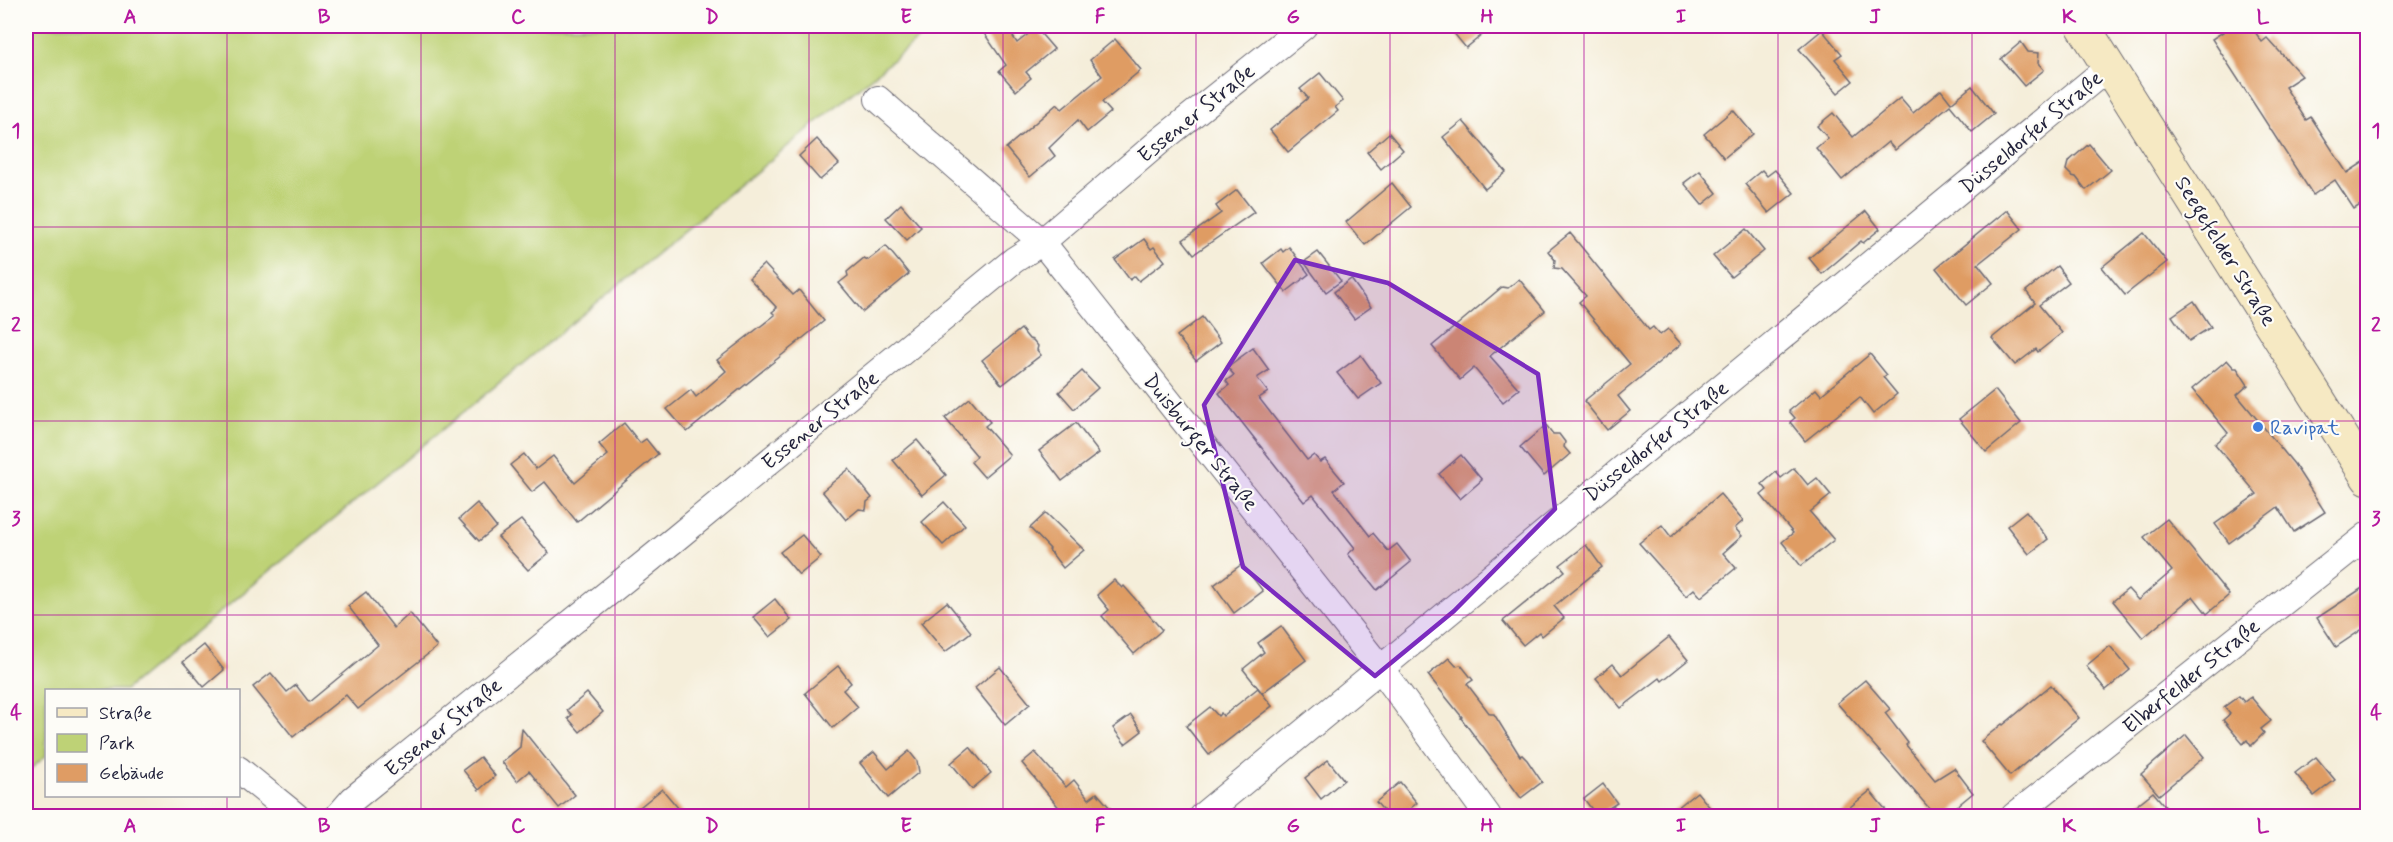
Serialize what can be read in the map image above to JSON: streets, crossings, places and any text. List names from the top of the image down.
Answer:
{
  "streets": {
    "street": [
      "Essener Straße",
      "Düsseldorfer Straße",
      "Seegefelder Straße",
      "Duisburger Straße",
      "Elberfelder Straße"
    ]
  },
  "crossings": [
    ["Essener Straße", "Duisburger Straße"],
    ["Düsseldorfer Straße", "Seegefelder Straße"],
    ["Düsseldorfer Straße", "Duisburger Straße"]
  ],
  "places": ["Ravipat"],
  "legend": ["Straße", "Park", "Gebäude"],
  "grid": {
    "columns": [
      "A",
      "B",
      "C",
      "D",
      "E",
      "F",
      "G",
      "H",
      "I",
      "J",
      "K",
      "L"
    ],
    "rows": [
      "1",
      "2",
      "3",
      "4"
    ]
  }
}
